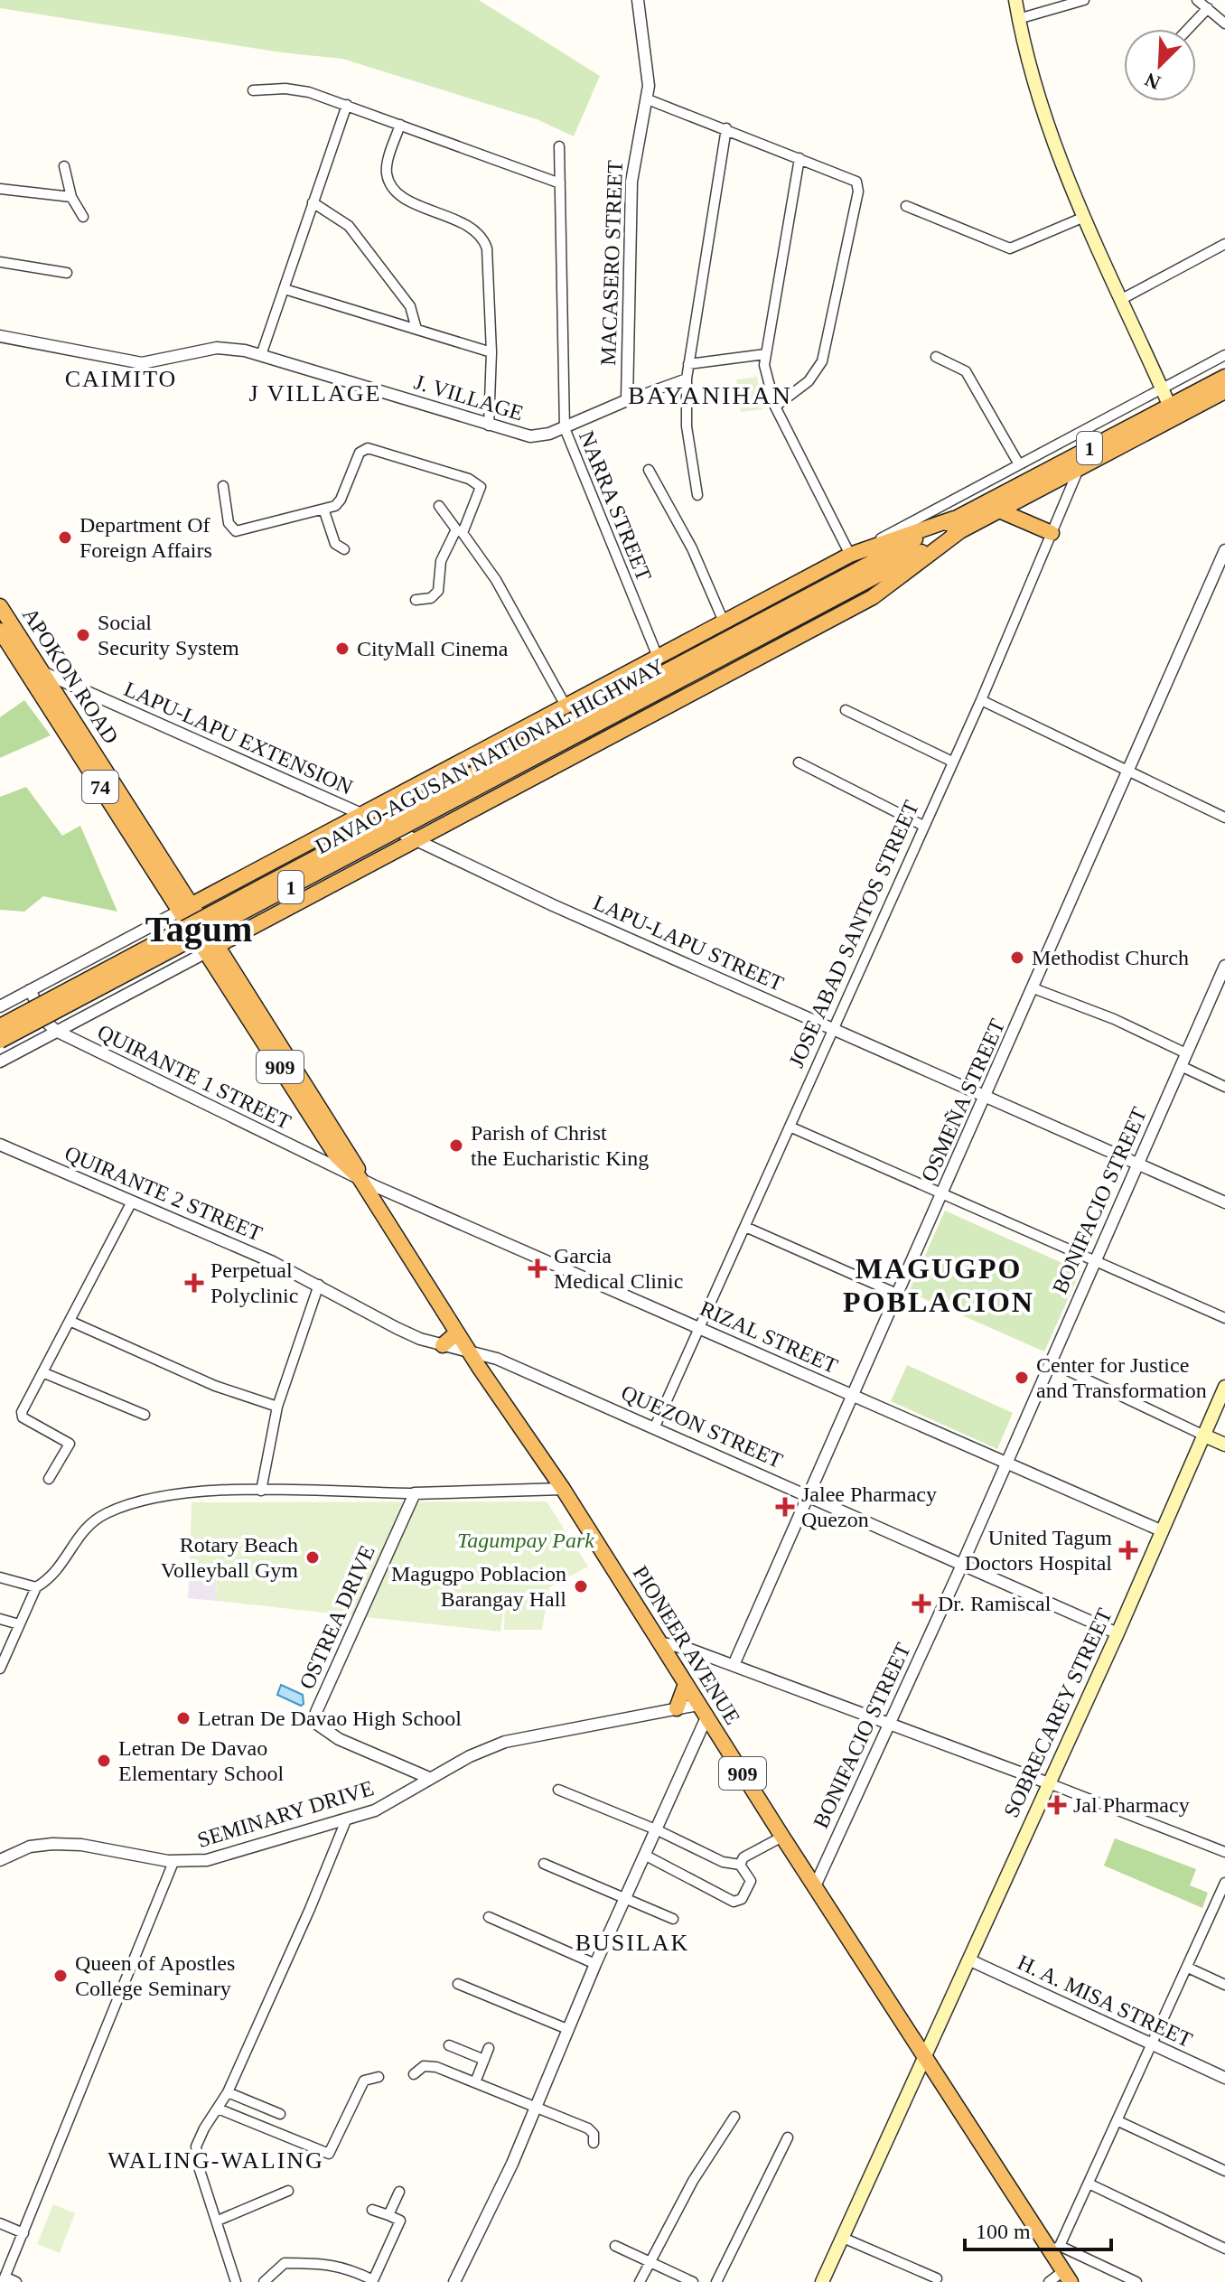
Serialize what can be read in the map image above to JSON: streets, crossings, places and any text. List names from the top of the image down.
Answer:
{
  "streets": {
    "highway": [
      "1",
      "APOKON ROAD",
      "DAVAO-AGUSAN NATIONAL HIGHWAY",
      "74",
      "909",
      "PIONEER AVENUE"
    ],
    "main road": ["SOBRECAREY STREET"],
    "street": [
      "MACASERO STREET",
      "J. VILLAGE",
      "NARRA STREET",
      "LAPU-LAPU EXTENSION",
      "JOSE ABAD SANTOS STREET",
      "LAPU-LAPU STREET",
      "QUIRANTE 1 STREET",
      "OSMEÑA STREET",
      "QUIRANTE 2 STREET",
      "BONIFACIO STREET",
      "RIZAL STREET",
      "QUEZON STREET",
      "OSTREA DRIVE",
      "SEMINARY DRIVE",
      "H. A. MISA STREET"
    ]
  },
  "crossings": [
    ["MACASERO STREET", "J. VILLAGE"],
    ["J. VILLAGE", "NARRA STREET"],
    ["NARRA STREET", "DAVAO-AGUSAN NATIONAL HIGHWAY"],
    ["APOKON ROAD", "LAPU-LAPU EXTENSION"],
    ["APOKON ROAD", "DAVAO-AGUSAN NATIONAL HIGHWAY"],
    ["APOKON ROAD", "PIONEER AVENUE"],
    ["LAPU-LAPU EXTENSION", "DAVAO-AGUSAN NATIONAL HIGHWAY"],
    ["LAPU-LAPU EXTENSION", "LAPU-LAPU STREET"],
    ["DAVAO-AGUSAN NATIONAL HIGHWAY", "JOSE ABAD SANTOS STREET"],
    ["DAVAO-AGUSAN NATIONAL HIGHWAY", "LAPU-LAPU STREET"],
    ["DAVAO-AGUSAN NATIONAL HIGHWAY", "QUIRANTE 1 STREET"],
    ["DAVAO-AGUSAN NATIONAL HIGHWAY", "PIONEER AVENUE"],
    ["JOSE ABAD SANTOS STREET", "LAPU-LAPU STREET"],
    ["JOSE ABAD SANTOS STREET", "RIZAL STREET"],
    ["JOSE ABAD SANTOS STREET", "QUEZON STREET"],
    ["LAPU-LAPU STREET", "OSMEÑA STREET"],
    ["LAPU-LAPU STREET", "BONIFACIO STREET"],
    ["QUIRANTE 1 STREET", "RIZAL STREET"],
    ["QUIRANTE 1 STREET", "PIONEER AVENUE"],
    ["OSMEÑA STREET", "RIZAL STREET"],
    ["OSMEÑA STREET", "QUEZON STREET"],
    ["QUIRANTE 2 STREET", "QUEZON STREET"],
    ["QUIRANTE 2 STREET", "PIONEER AVENUE"],
    ["BONIFACIO STREET", "RIZAL STREET"],
    ["BONIFACIO STREET", "QUEZON STREET"],
    ["BONIFACIO STREET", "PIONEER AVENUE"],
    ["RIZAL STREET", "PIONEER AVENUE"],
    ["RIZAL STREET", "SOBRECAREY STREET"],
    ["QUEZON STREET", "PIONEER AVENUE"],
    ["QUEZON STREET", "SOBRECAREY STREET"],
    ["OSTREA DRIVE", "SEMINARY DRIVE"],
    ["PIONEER AVENUE", "SOBRECAREY STREET"],
    ["PIONEER AVENUE", "SEMINARY DRIVE"],
    ["SOBRECAREY STREET", "H. A. MISA STREET"]
  ],
  "districts": [
    "CAIMITO",
    "J VILLAGE",
    "BAYANIHAN",
    "Tagum",
    "MAGUGPO POBLACION",
    "BUSILAK",
    "WALING-WALING"
  ],
  "parks": ["Tagumpay Park"],
  "places": {
    "other": [
      "Department Of Foreign Affairs",
      "Social Security System",
      "CityMall Cinema",
      "Methodist Church",
      "Parish of Christ the Eucharistic King",
      "Center for Justice and Transformation",
      "Rotary Beach Volleyball Gym",
      "Magugpo Poblacion Barangay Hall",
      "Letran De Davao High School",
      "Letran De Davao Elementary School",
      "Queen of Apostles College Seminary"
    ],
    "health": [
      "Garcia Medical Clinic",
      "Perpetual Polyclinic",
      "Jalee Pharmacy Quezon",
      "United Tagum Doctors Hospital",
      "Dr. Ramiscal",
      "Jal Pharmacy"
    ]
  },
  "scale_bar": "100 m",
  "north": "bottom left"
}
